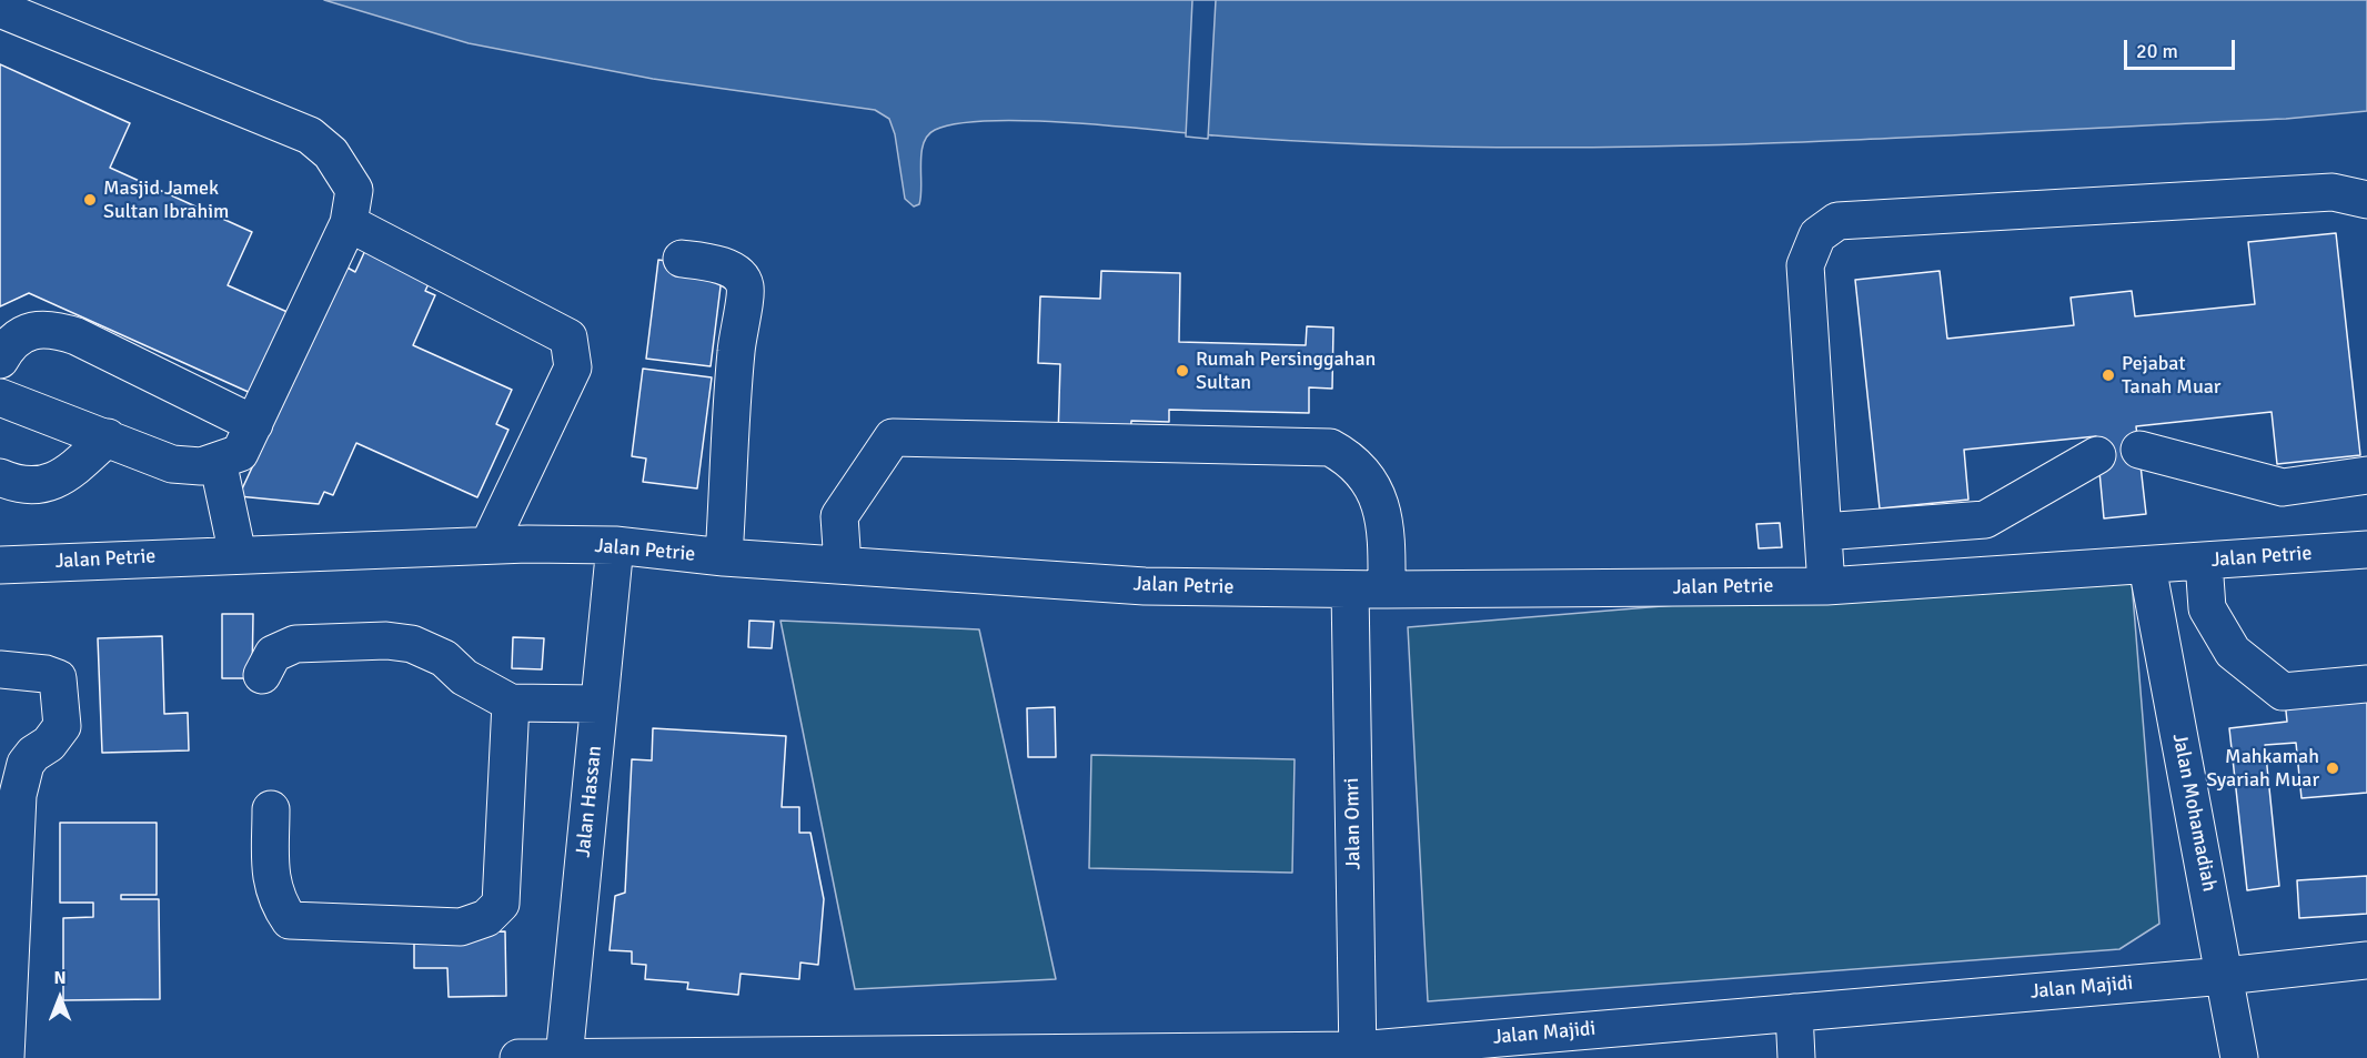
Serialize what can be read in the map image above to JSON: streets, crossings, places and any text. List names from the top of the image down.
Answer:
{
  "streets": {
    "street": [
      "Jalan Petrie",
      "Jalan Hassan",
      "Jalan Mohamadiah",
      "Jalan Omri",
      "Jalan Majidi"
    ]
  },
  "crossings": [
    ["Jalan Petrie", "Jalan Hassan"],
    ["Jalan Petrie", "Jalan Mohamadiah"],
    ["Jalan Petrie", "Jalan Omri"],
    ["Jalan Hassan", "Jalan Majidi"],
    ["Jalan Mohamadiah", "Jalan Majidi"],
    ["Jalan Omri", "Jalan Majidi"]
  ],
  "places": [
    "Masjid Jamek Sultan Ibrahim",
    "Rumah Persinggahan Sultan",
    "Pejabat Tanah Muar",
    "Mahkamah Syariah Muar"
  ],
  "scale_bar": "20 m",
  "north": "top"
}
